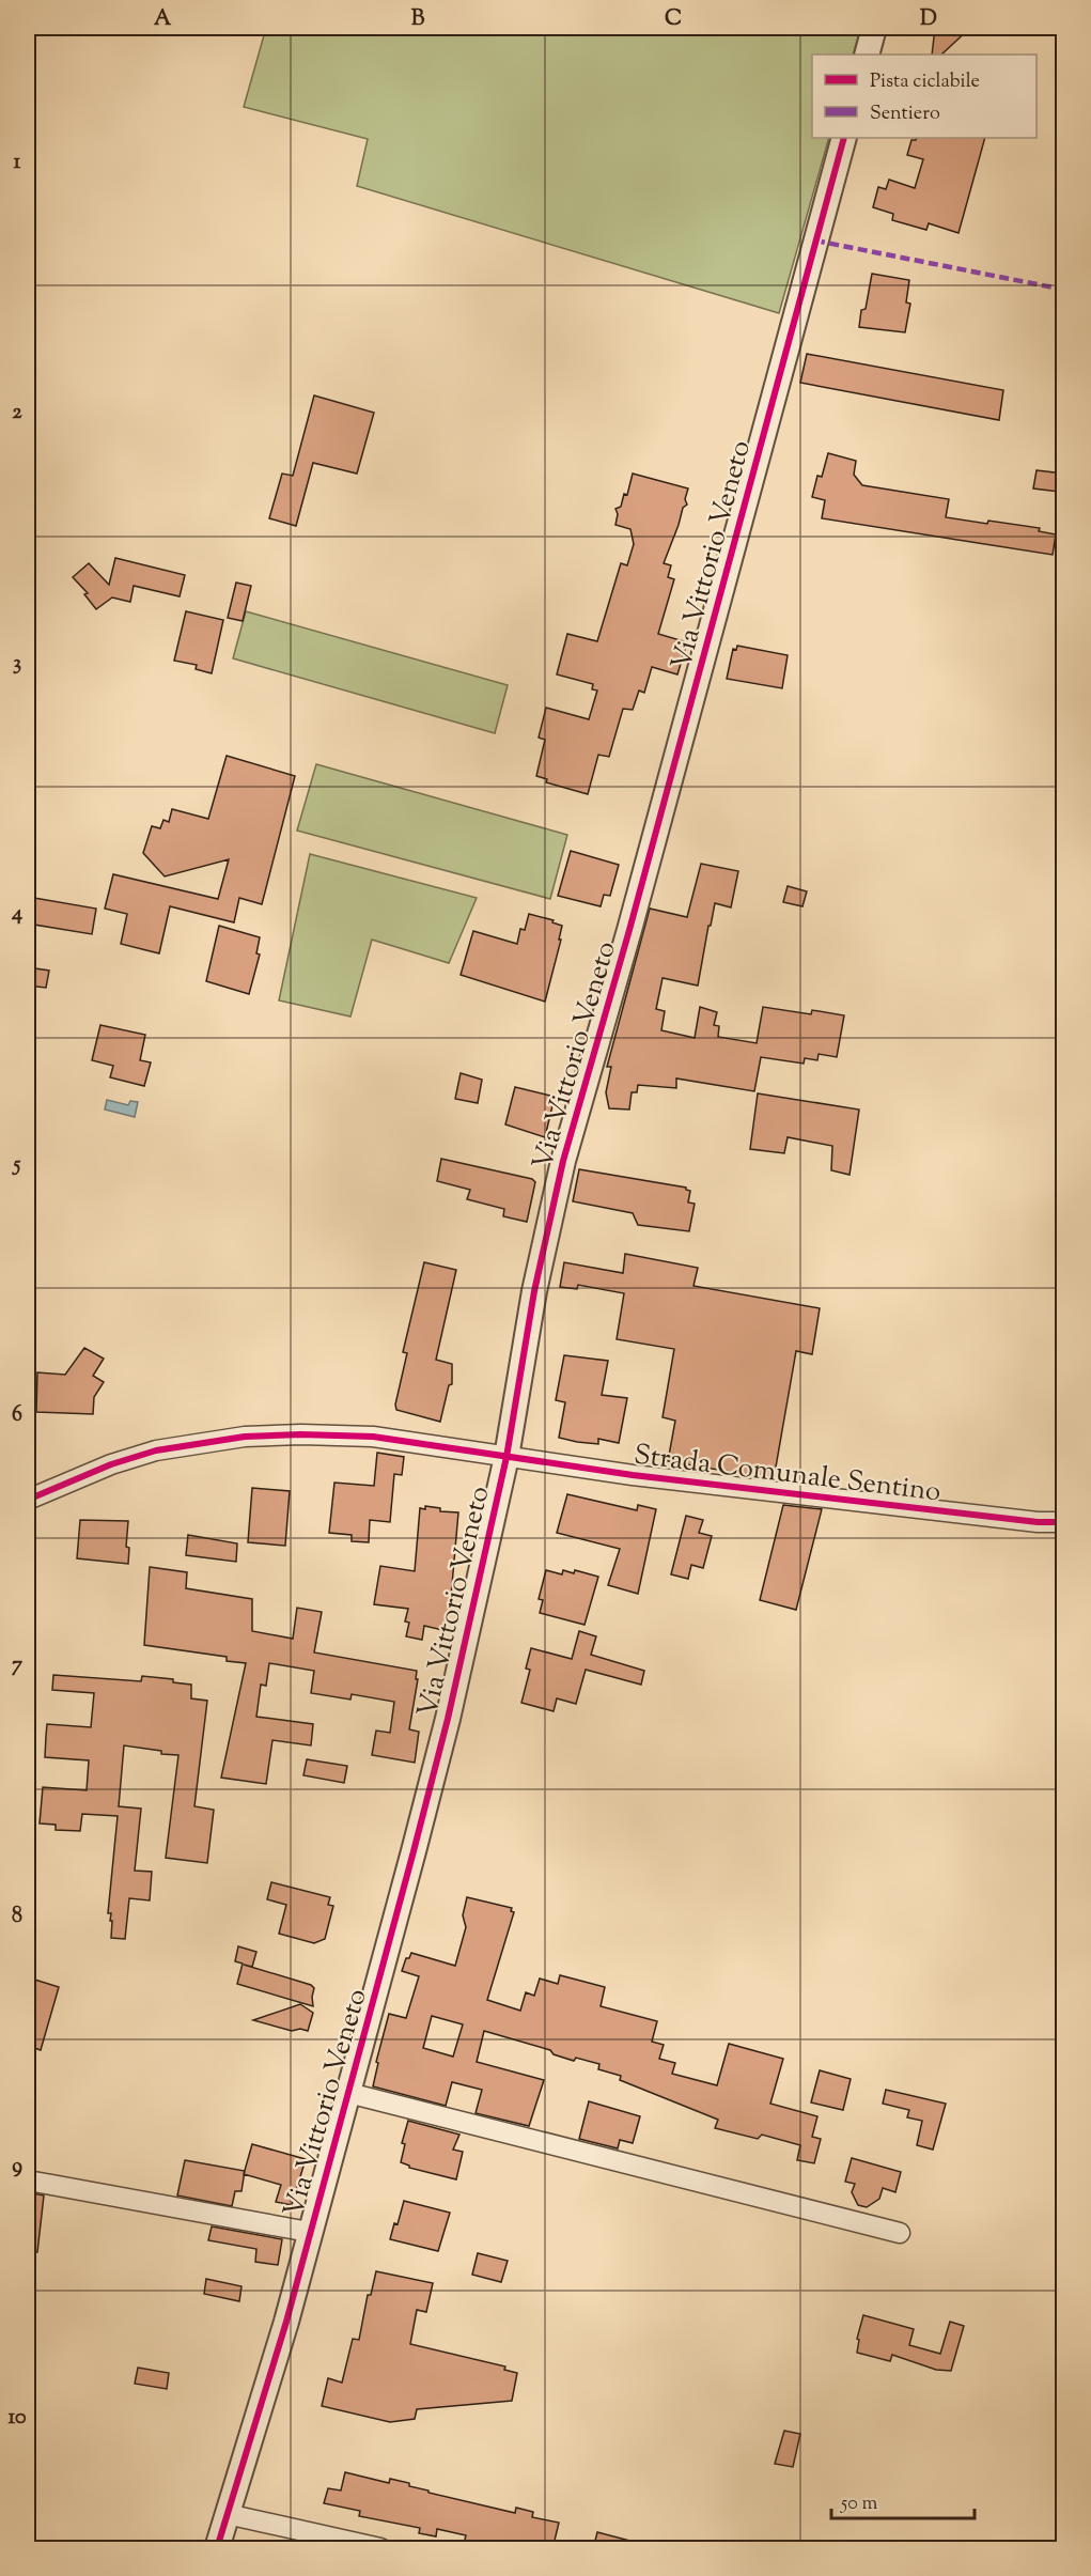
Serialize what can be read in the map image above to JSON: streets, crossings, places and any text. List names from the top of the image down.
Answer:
{
  "streets": {
    "street": ["Via Vittorio Veneto", "Strada Comunale Sentino"]
  },
  "crossings": [
    ["Via Vittorio Veneto", "Strada Comunale Sentino"]
  ],
  "legend": ["Pista ciclabile", "Sentiero"],
  "scale_bar": "50 m",
  "grid": {
    "columns": [
      "A",
      "B",
      "C",
      "D"
    ],
    "rows": [
      "1",
      "2",
      "3",
      "4",
      "5",
      "6",
      "7",
      "8",
      "9",
      "10"
    ]
  }
}
